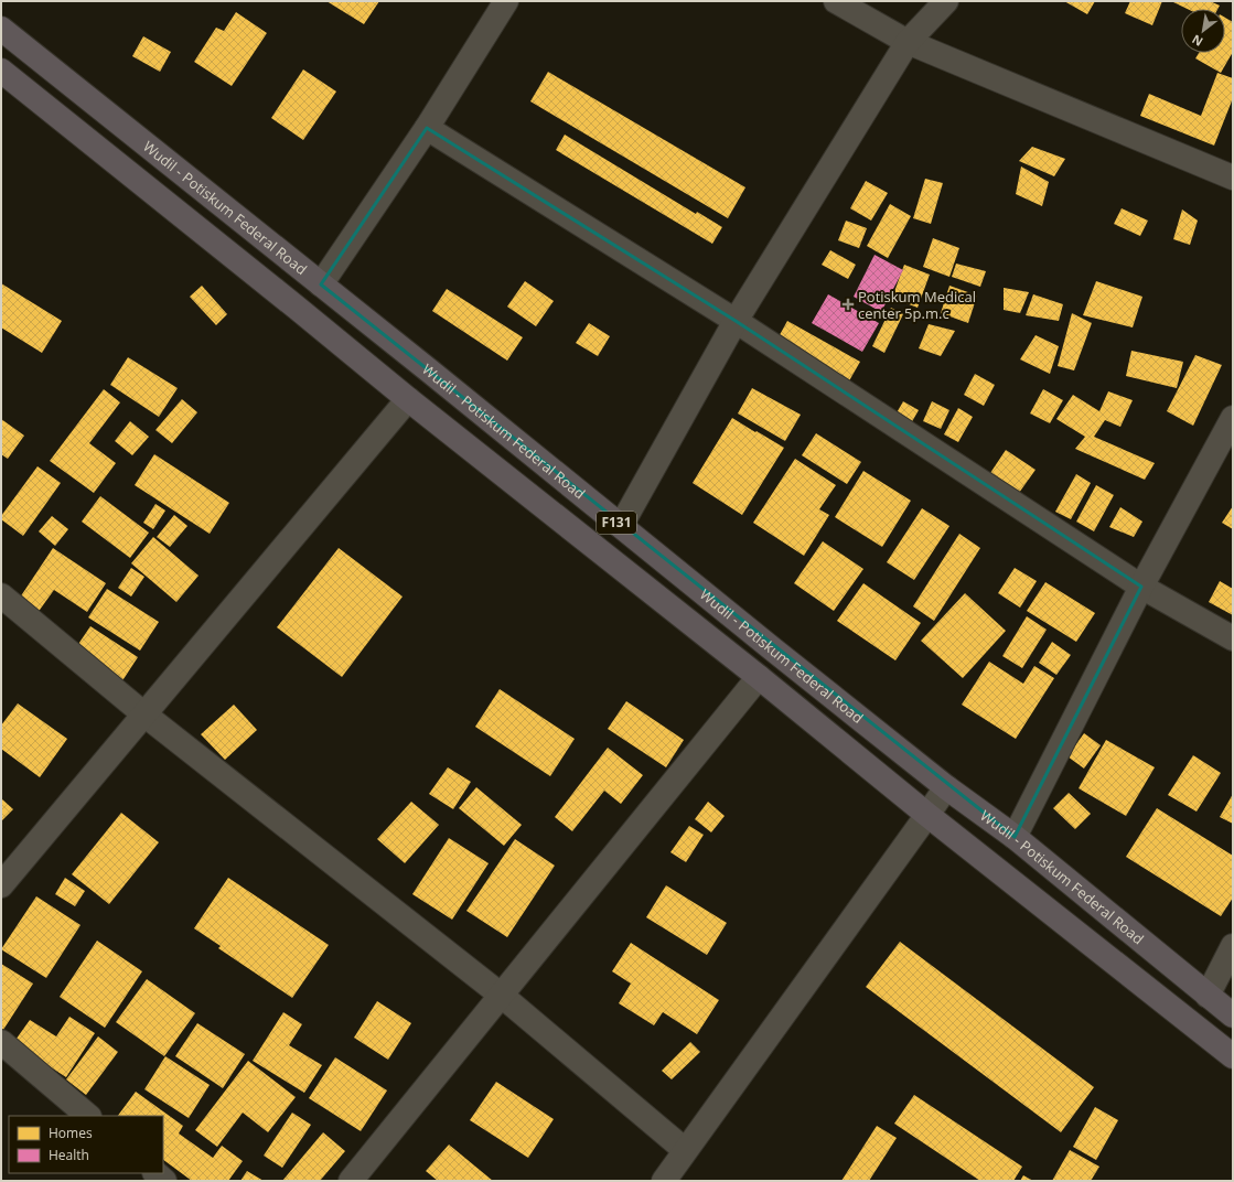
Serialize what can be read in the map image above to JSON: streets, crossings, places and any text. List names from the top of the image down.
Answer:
{
  "streets": {
    "main road": ["Wudil - Potiskum Federal Road", "F131"]
  },
  "places": {
    "health": ["Potiskum Medical center 5p.m.c"]
  },
  "legend": ["Homes", "Health"],
  "north": "bottom left"
}
